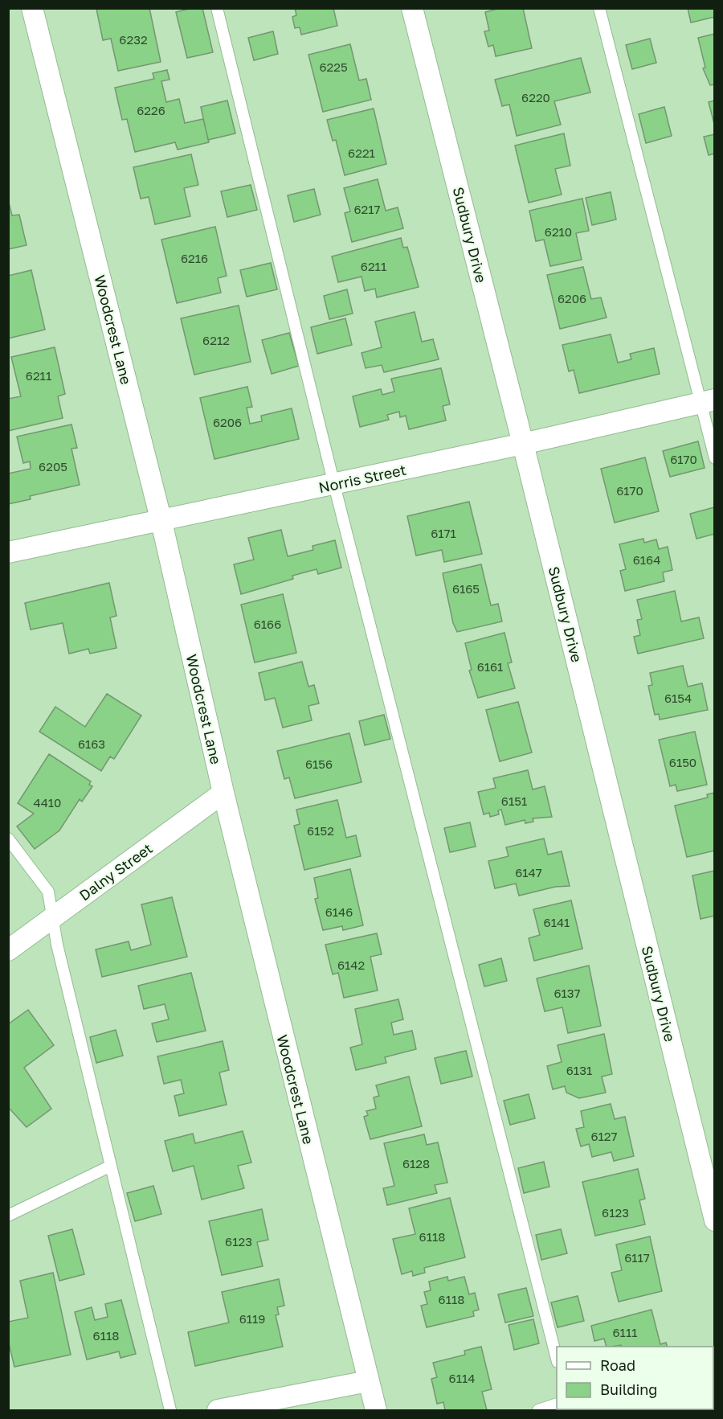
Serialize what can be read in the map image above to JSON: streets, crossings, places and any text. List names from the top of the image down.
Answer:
{
  "streets": {
    "street": [
      "Sudbury Drive",
      "Woodcrest Lane",
      "Norris Street",
      "Dalny Street"
    ]
  },
  "crossings": [
    ["Sudbury Drive", "Norris Street"],
    ["Woodcrest Lane", "Norris Street"],
    ["Woodcrest Lane", "Dalny Street"]
  ],
  "house_numbers": [
    "6232",
    "6225",
    "6220",
    "6226",
    "6221",
    "6217",
    "6210",
    "6216",
    "6211",
    "6206",
    "6212",
    "6211",
    "6206",
    "6170",
    "6205",
    "6170",
    "6171",
    "6164",
    "6165",
    "6166",
    "6161",
    "6154",
    "6163",
    "6150",
    "6156",
    "6151",
    "4410",
    "6152",
    "6147",
    "6146",
    "6141",
    "6142",
    "6137",
    "6131",
    "6127",
    "6128",
    "6123",
    "6118",
    "6123",
    "6117",
    "6118",
    "6119",
    "6111",
    "6118",
    "6114"
  ],
  "legend": ["Road", "Building"]
}
